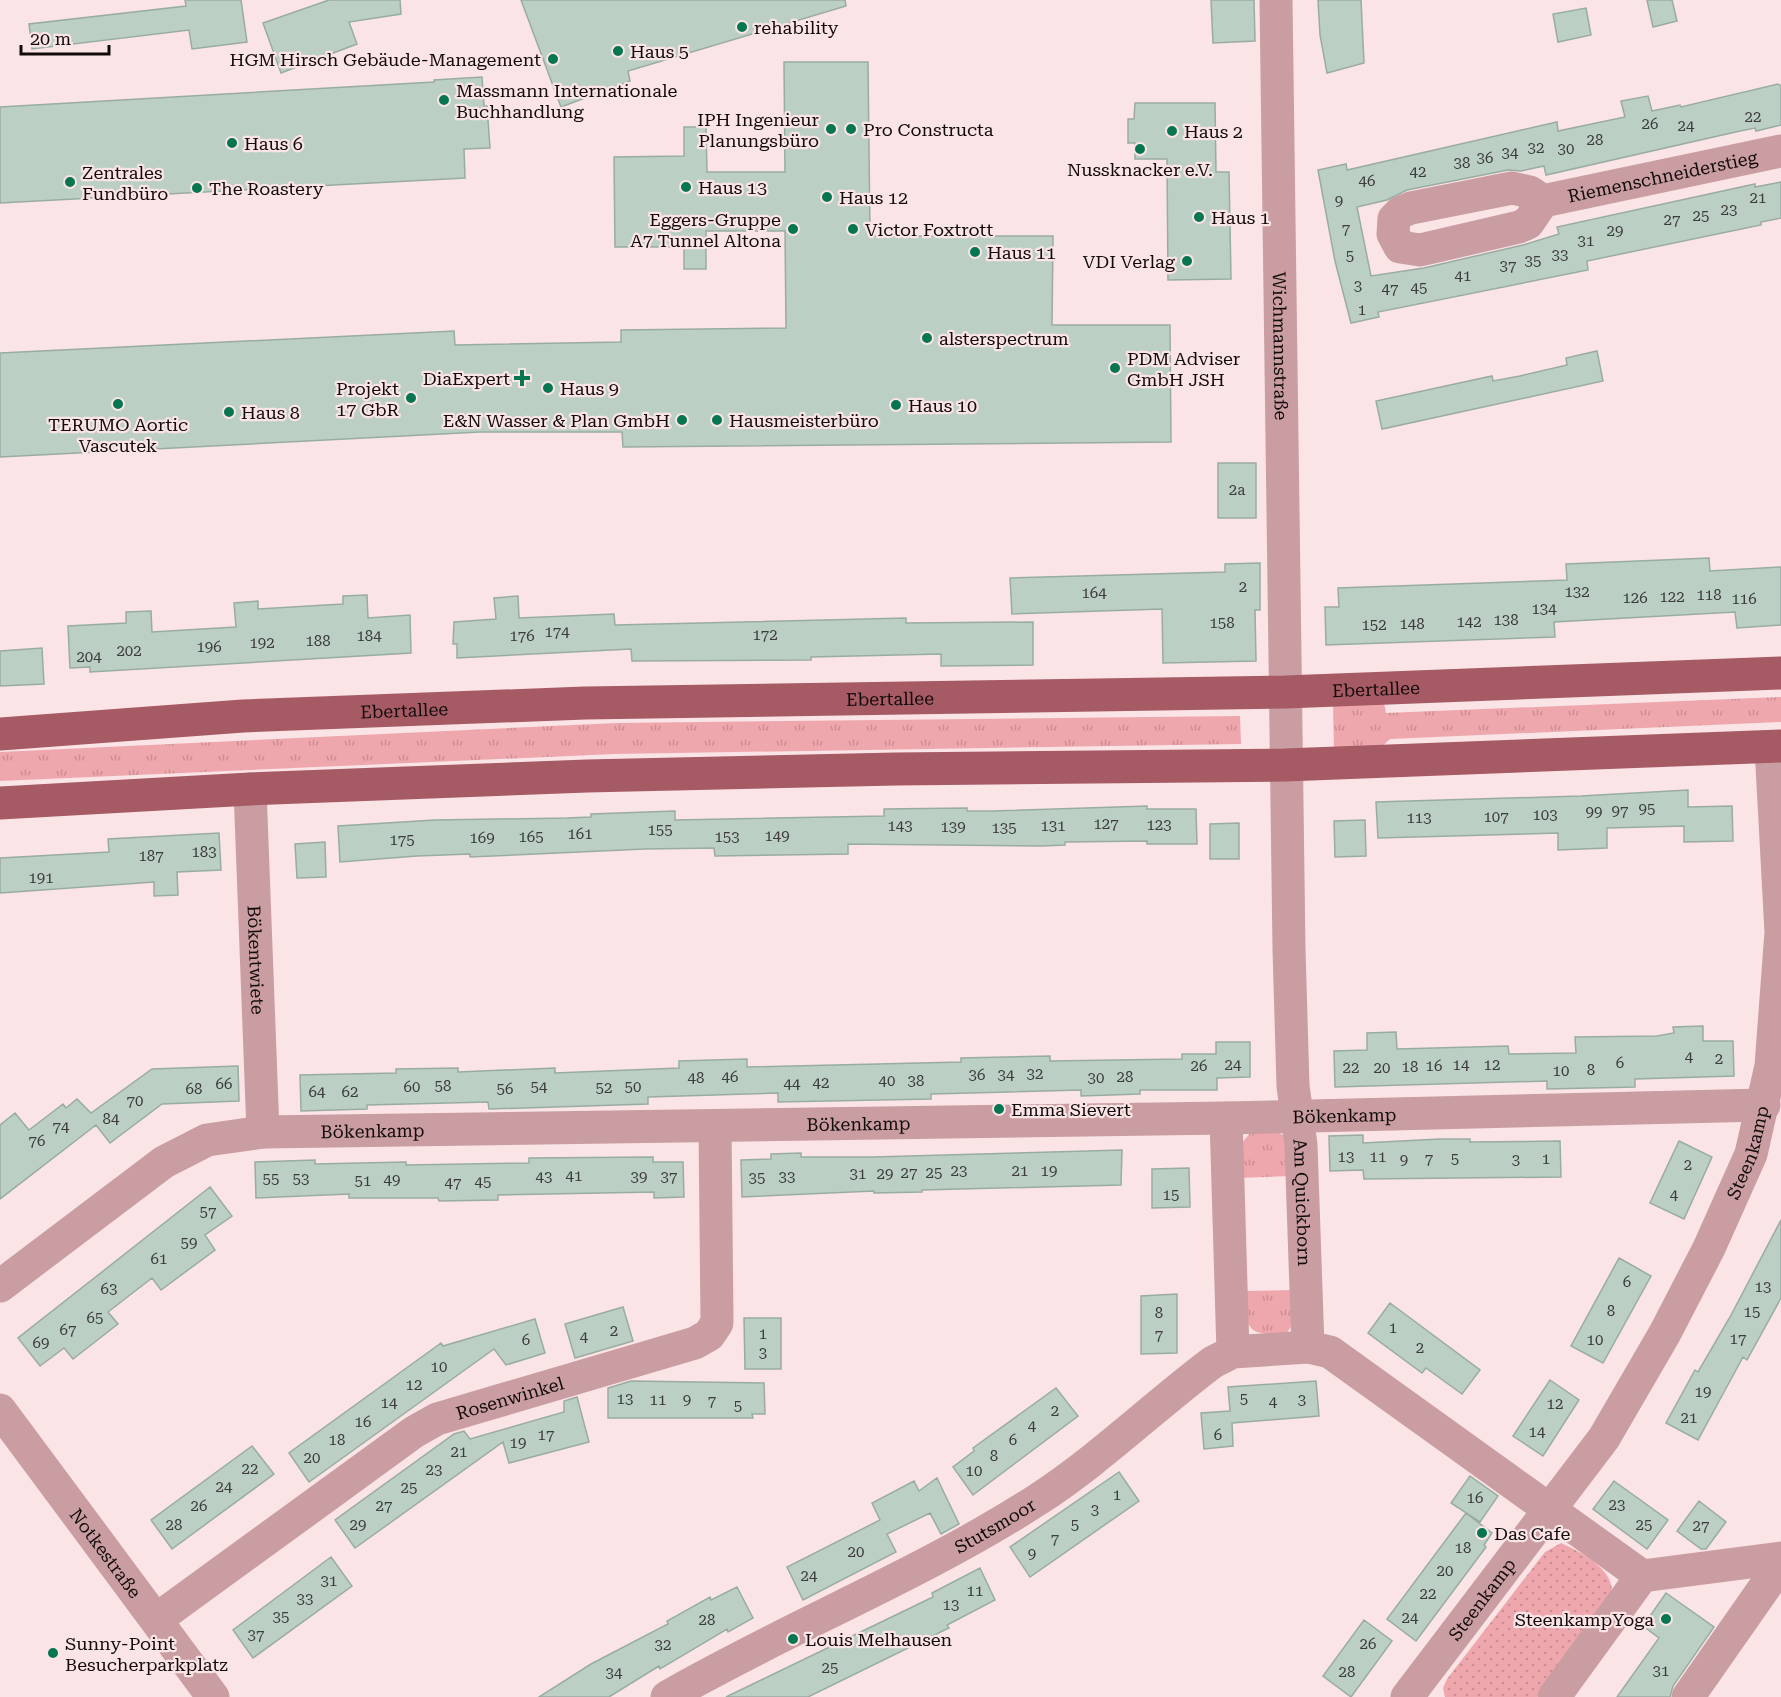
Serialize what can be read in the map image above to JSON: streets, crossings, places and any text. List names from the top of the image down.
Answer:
{
  "streets": {
    "main road": ["Ebertallee"],
    "street": [
      "Riemenschneiderstieg",
      "Wichmannstraße",
      "Bökentwiete",
      "Bökenkamp",
      "Steenkamp",
      "Am Quickborn",
      "Rosenwinkel",
      "Stutsmoor",
      "Notkestraße"
    ]
  },
  "crossings": [
    ["Wichmannstraße", "Ebertallee"],
    ["Wichmannstraße", "Am Quickborn"],
    ["Bökentwiete", "Bökenkamp"],
    ["Bökenkamp", "Steenkamp"],
    ["Bökenkamp", "Am Quickborn"],
    ["Bökenkamp", "Rosenwinkel"],
    ["Am Quickborn", "Stutsmoor"],
    ["Rosenwinkel", "Notkestraße"]
  ],
  "places": {
    "other": [
      "rehability",
      "Haus 5",
      "HGM Hirsch Gebäude-Management",
      "Massmann Internationale Buchhandlung",
      "IPH Ingenieur Planungsbüro",
      "Pro Constructa",
      "Haus 2",
      "Haus 6",
      "Nussknacker e.V.",
      "Zentrales Fundbüro",
      "Haus 13",
      "The Roastery",
      "Haus 12",
      "Haus 1",
      "Eggers-Gruppe A7 Tunnel Altona",
      "Victor Foxtrott",
      "Haus 11",
      "VDI Verlag",
      "alsterspectrum",
      "PDM Adviser GmbH JSH",
      "Haus 9",
      "Projekt 17 GbR",
      "TERUMO Aortic Vascutek",
      "Haus 10",
      "Haus 8",
      "E&N Wasser & Plan GmbH",
      "Hausmeisterbüro",
      "Emma Sievert",
      "Das Cafe",
      "SteenkampYoga",
      "Louis Melhausen",
      "Sunny-Point Besucherparkplatz"
    ],
    "health": ["DiaExpert"]
  },
  "house_numbers": [
    "22",
    "26",
    "24",
    "28",
    "32",
    "30",
    "34",
    "36",
    "38",
    "42",
    "46",
    "21",
    "9",
    "23",
    "25",
    "27",
    "7",
    "29",
    "31",
    "33",
    "5",
    "35",
    "37",
    "41",
    "3",
    "45",
    "47",
    "1",
    "2a",
    "2",
    "132",
    "164",
    "118",
    "122",
    "126",
    "116",
    "134",
    "138",
    "142",
    "158",
    "148",
    "152",
    "174",
    "172",
    "184",
    "176",
    "188",
    "192",
    "196",
    "202",
    "204",
    "95",
    "97",
    "99",
    "103",
    "107",
    "113",
    "127",
    "123",
    "143",
    "131",
    "139",
    "135",
    "155",
    "161",
    "149",
    "165",
    "153",
    "169",
    "175",
    "183",
    "187",
    "191",
    "4",
    "2",
    "6",
    "24",
    "14",
    "12",
    "26",
    "16",
    "18",
    "22",
    "20",
    "8",
    "10",
    "32",
    "36",
    "34",
    "46",
    "28",
    "48",
    "30",
    "40",
    "38",
    "42",
    "66",
    "44",
    "58",
    "60",
    "54",
    "50",
    "52",
    "68",
    "56",
    "64",
    "62",
    "70",
    "84",
    "74",
    "76",
    "13",
    "11",
    "7",
    "5",
    "1",
    "9",
    "3",
    "2",
    "23",
    "21",
    "19",
    "27",
    "25",
    "31",
    "29",
    "41",
    "43",
    "39",
    "37",
    "33",
    "35",
    "55",
    "53",
    "49",
    "51",
    "45",
    "47",
    "15",
    "4",
    "57",
    "59",
    "61",
    "6",
    "13",
    "63",
    "8",
    "15",
    "8",
    "65",
    "1",
    "67",
    "2",
    "1",
    "7",
    "4",
    "17",
    "6",
    "10",
    "69",
    "2",
    "3",
    "10",
    "12",
    "19",
    "13",
    "5",
    "11",
    "9",
    "3",
    "7",
    "4",
    "14",
    "12",
    "5",
    "2",
    "21",
    "16",
    "4",
    "14",
    "17",
    "6",
    "18",
    "6",
    "19",
    "21",
    "8",
    "20",
    "22",
    "23",
    "10",
    "24",
    "25",
    "1",
    "16",
    "23",
    "26",
    "27",
    "3",
    "28",
    "29",
    "5",
    "25",
    "27",
    "7",
    "18",
    "20",
    "9",
    "20",
    "24",
    "31",
    "11",
    "22",
    "33",
    "13",
    "35",
    "24",
    "28",
    "37",
    "26",
    "32",
    "25",
    "31",
    "28",
    "34"
  ],
  "scale_bar": "20 m"
}
